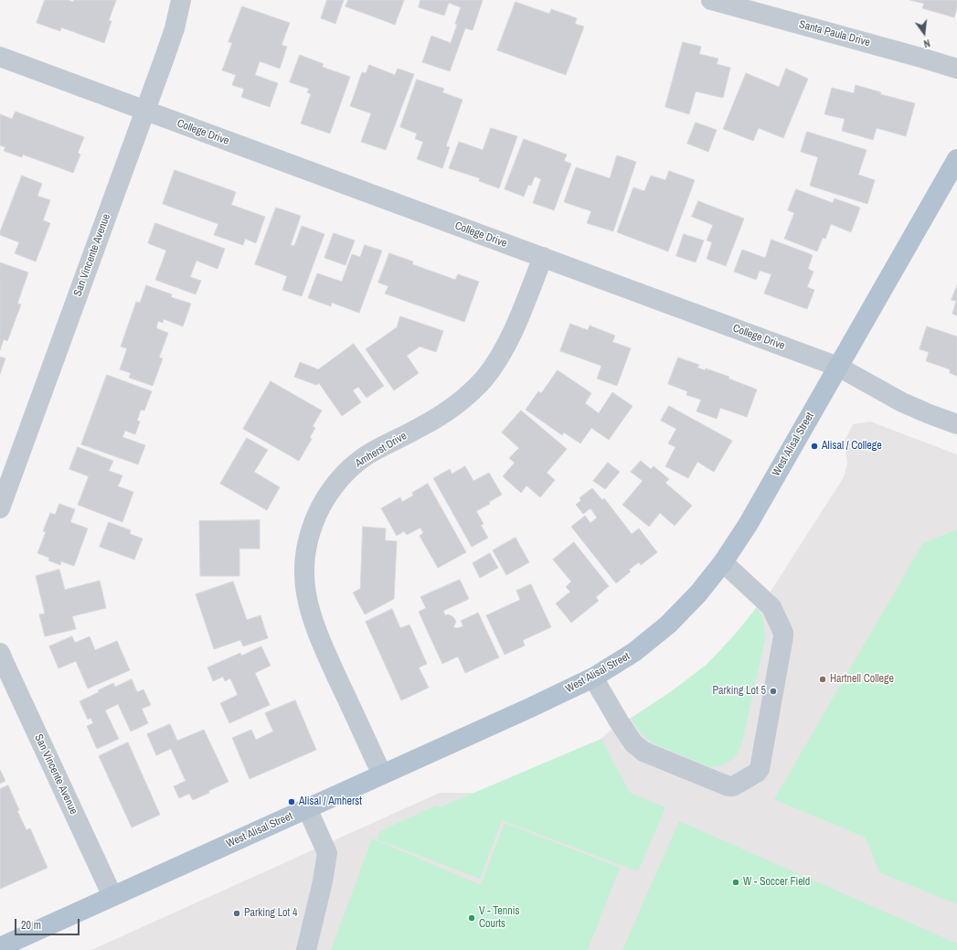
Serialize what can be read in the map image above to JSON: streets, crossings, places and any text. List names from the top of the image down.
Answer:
{
  "streets": {
    "main road": ["West Alisal Street"],
    "street": [
      "Santa Paula Drive",
      "College Drive",
      "San Vincente Avenue",
      "Amherst Drive"
    ]
  },
  "crossings": [
    ["College Drive", "San Vincente Avenue"],
    ["College Drive", "West Alisal Street"],
    ["College Drive", "Amherst Drive"],
    ["San Vincente Avenue", "West Alisal Street"],
    ["West Alisal Street", "Amherst Drive"]
  ],
  "places": [
    "Alisal / College",
    "Hartnell College",
    "Parking Lot 5",
    "Alisal / Amherst",
    "W - Soccer Field",
    "Parking Lot 4",
    "V - Tennis Courts"
  ],
  "scale_bar": "20 m",
  "north": "bottom"
}
